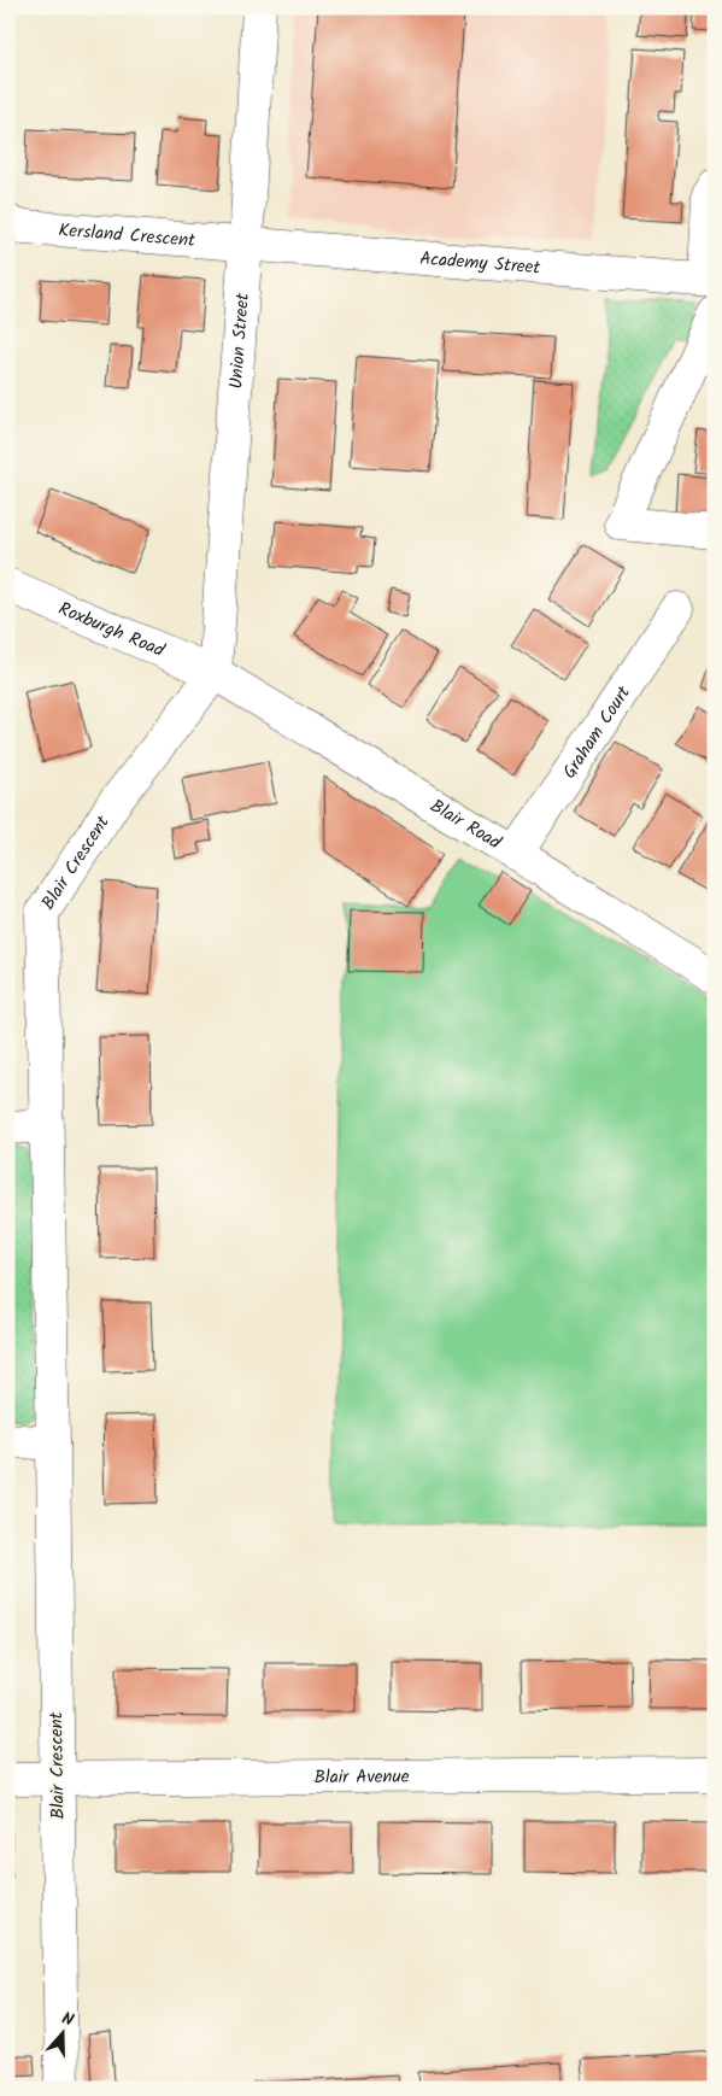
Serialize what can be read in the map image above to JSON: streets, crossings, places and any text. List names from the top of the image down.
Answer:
{
  "streets": {
    "street": [
      "Kersland Crescent",
      "Academy Street",
      "Union Street",
      "Roxburgh Road",
      "Graham Court",
      "Blair Road",
      "Blair Crescent",
      "Blair Avenue"
    ]
  },
  "crossings": [
    ["Kersland Crescent", "Academy Street"],
    ["Kersland Crescent", "Union Street"],
    ["Academy Street", "Union Street"],
    ["Union Street", "Roxburgh Road"],
    ["Union Street", "Blair Road"],
    ["Union Street", "Blair Crescent"],
    ["Roxburgh Road", "Blair Road"],
    ["Roxburgh Road", "Blair Crescent"],
    ["Graham Court", "Blair Road"],
    ["Blair Road", "Blair Crescent"],
    ["Blair Crescent", "Blair Avenue"]
  ],
  "north": "top"
}
